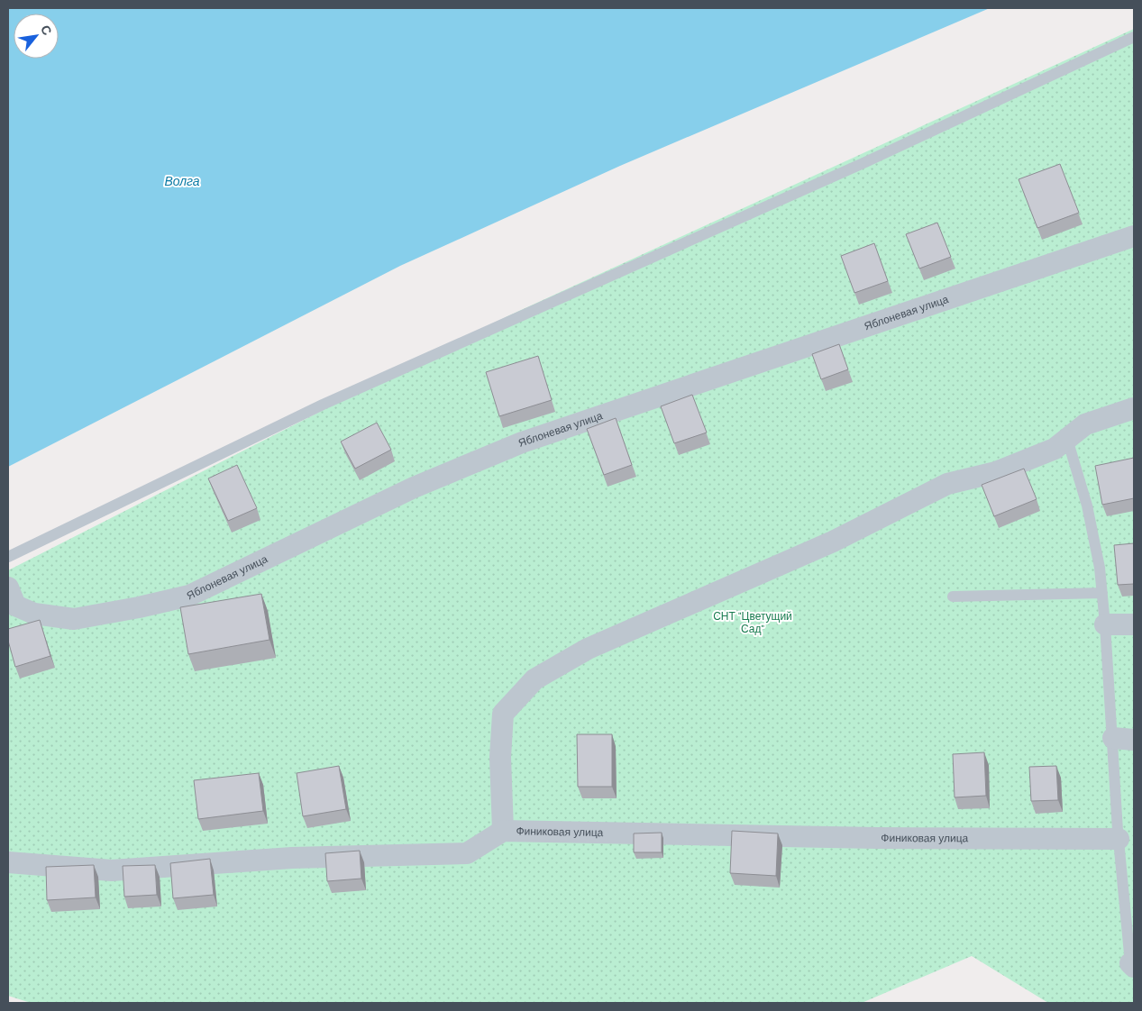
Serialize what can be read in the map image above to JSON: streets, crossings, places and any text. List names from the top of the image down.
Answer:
{
  "streets": {
    "street": ["Яблоневая улица", "Финиковая улица"]
  },
  "water": ["Волга"],
  "parks": ["СНТ \"Цветущий Сад\""],
  "north": "top right"
}
